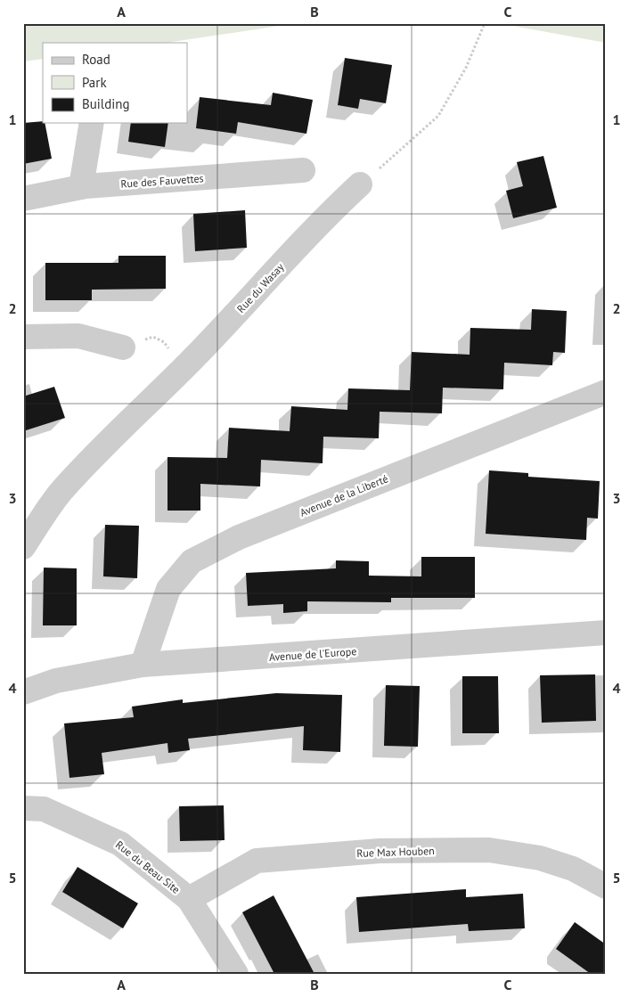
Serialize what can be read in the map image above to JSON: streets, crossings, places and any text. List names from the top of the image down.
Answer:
{
  "streets": {
    "street": [
      "Rue des Fauvettes",
      "Rue du Wasay",
      "Avenue de la Liberté",
      "Avenue de l'Europe",
      "Rue Max Houben",
      "Rue du Beau Site"
    ]
  },
  "crossings": [
    ["Avenue de la Liberté", "Avenue de l'Europe"],
    ["Rue Max Houben", "Rue du Beau Site"]
  ],
  "legend": ["Road", "Park", "Building"],
  "grid": {
    "columns": ["A", "B", "C"],
    "rows": [
      "1",
      "2",
      "3",
      "4",
      "5"
    ]
  }
}
